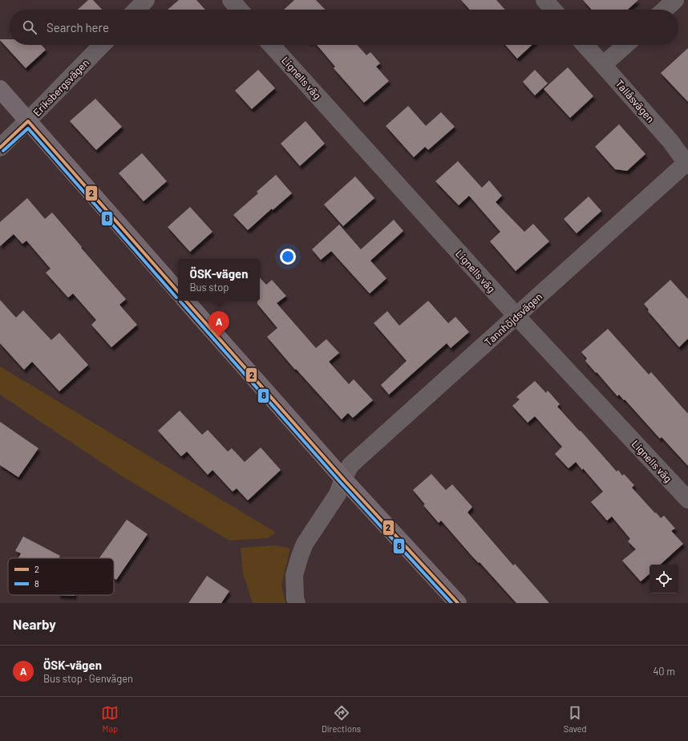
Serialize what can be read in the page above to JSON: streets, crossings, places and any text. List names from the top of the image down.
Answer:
{
  "streets": {
    "street": [
      "Lignells väg",
      "Eriksbergsvägen",
      "Tallåsvägen",
      "Tannhöjdsvägen"
    ]
  },
  "crossings": [
    ["Lignells väg", "Tannhöjdsvägen"],
    ["Tallåsvägen", "Tannhöjdsvägen"]
  ],
  "lines": ["transit line 2", "transit line 8"],
  "legend": ["2", "8"],
  "page": {
    "search": "Search here",
    "popup": ["ÖSK-vägen", "Bus stop"],
    "pins": "A",
    "heading": "Nearby",
    "list": [
      {
        "mark": "A",
        "name": "ÖSK-vägen",
        "note": "Bus stop · Genvägen",
        "value": "40 m"
      }
    ],
    "nav": ["Map", "Directions", "Saved"]
  }
}
